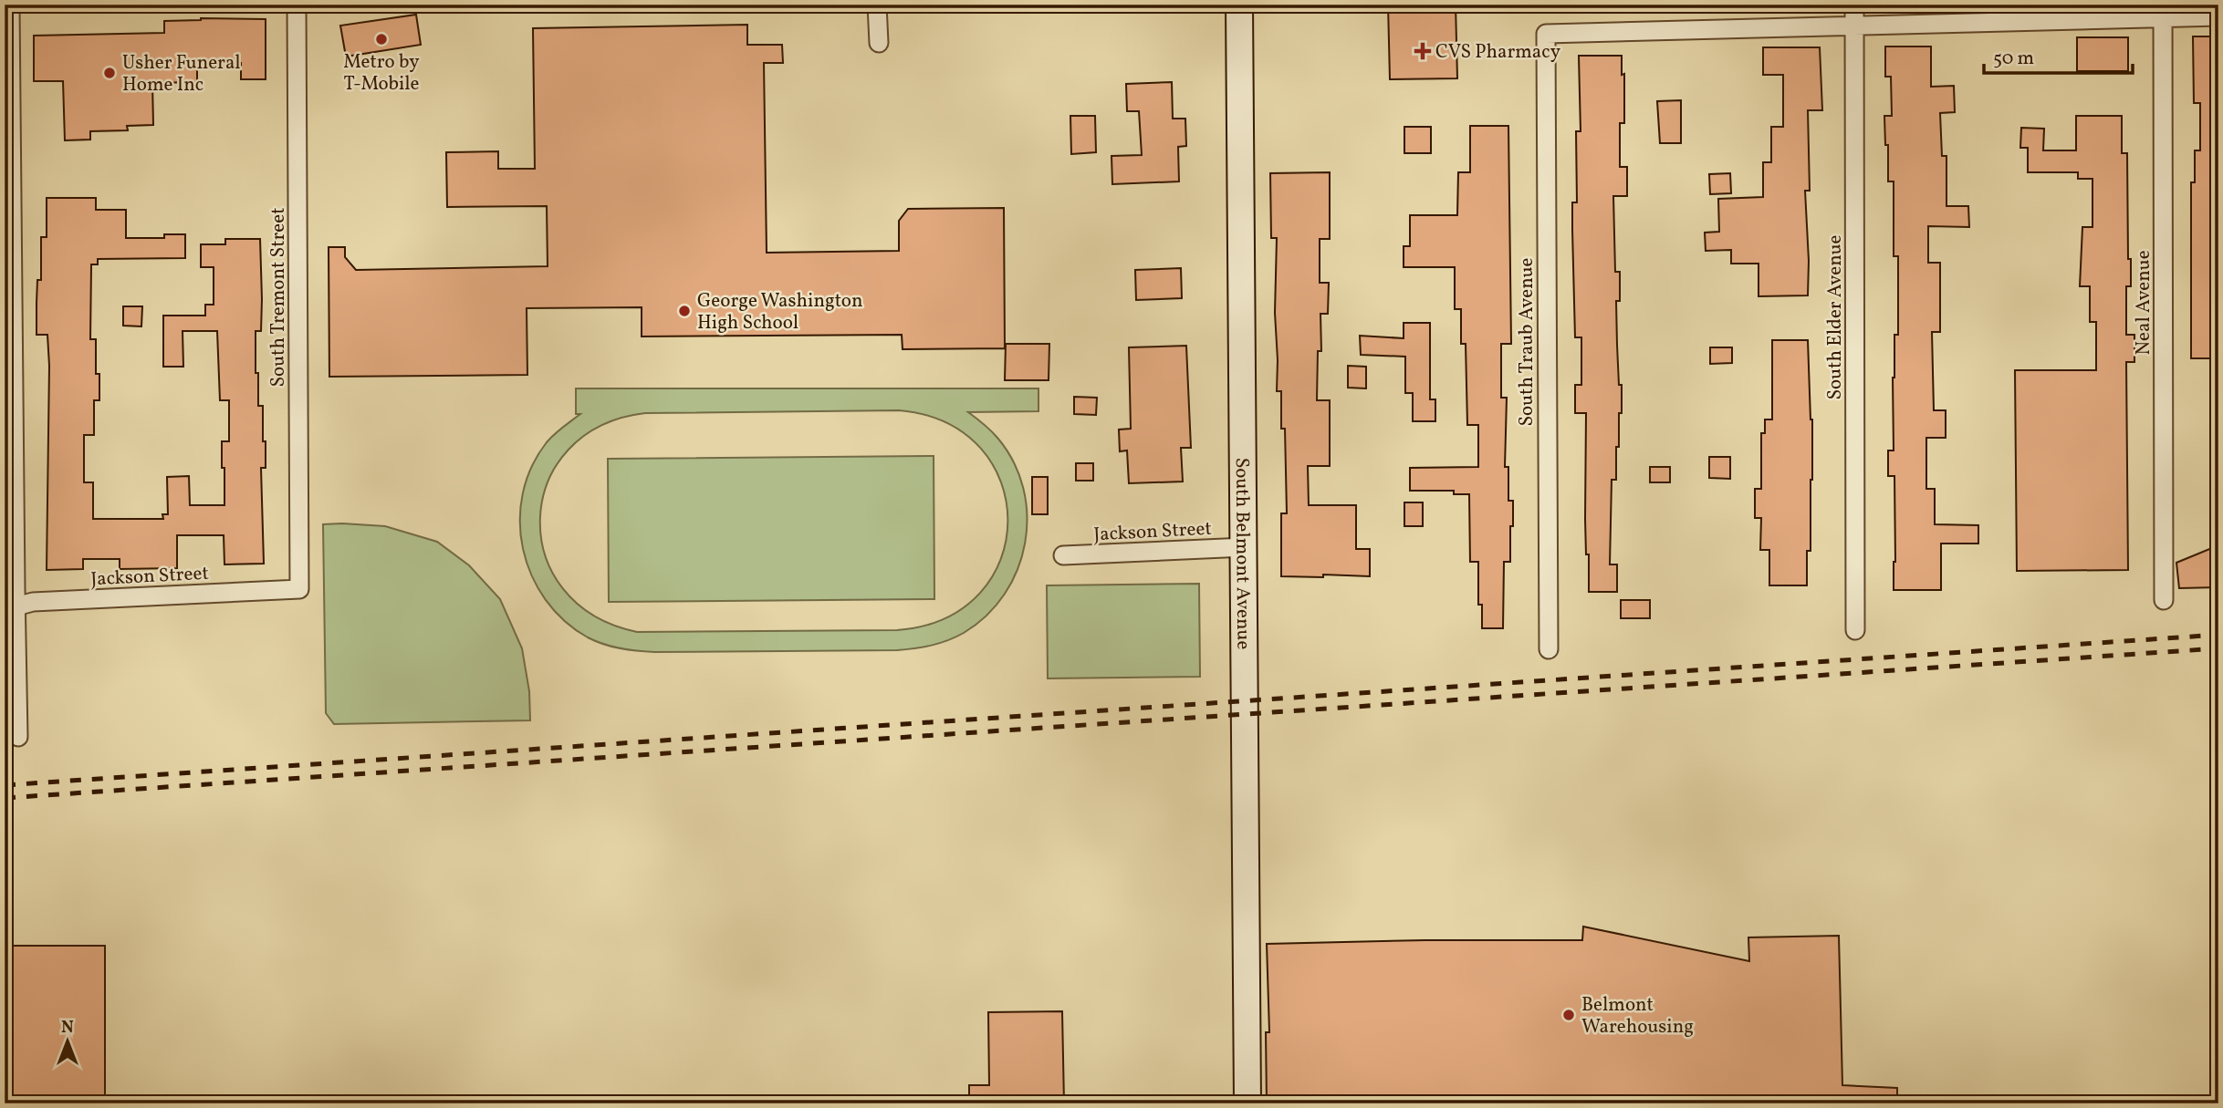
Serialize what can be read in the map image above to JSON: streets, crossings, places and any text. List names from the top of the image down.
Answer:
{
  "streets": {
    "main road": ["South Belmont Avenue"],
    "street": [
      "South Tremont Street",
      "Neal Avenue",
      "South Elder Avenue",
      "South Traub Avenue",
      "Jackson Street"
    ]
  },
  "crossings": [
    ["South Tremont Street", "Jackson Street"],
    ["South Elder Avenue", "South Traub Avenue"],
    ["Jackson Street", "South Belmont Avenue"]
  ],
  "places": {
    "other": [
      "Metro by T-Mobile",
      "Usher Funeral Home Inc",
      "George Washington High School",
      "Belmont Warehousing"
    ],
    "health": ["CVS Pharmacy"]
  },
  "scale_bar": "50 m",
  "north": "top"
}
